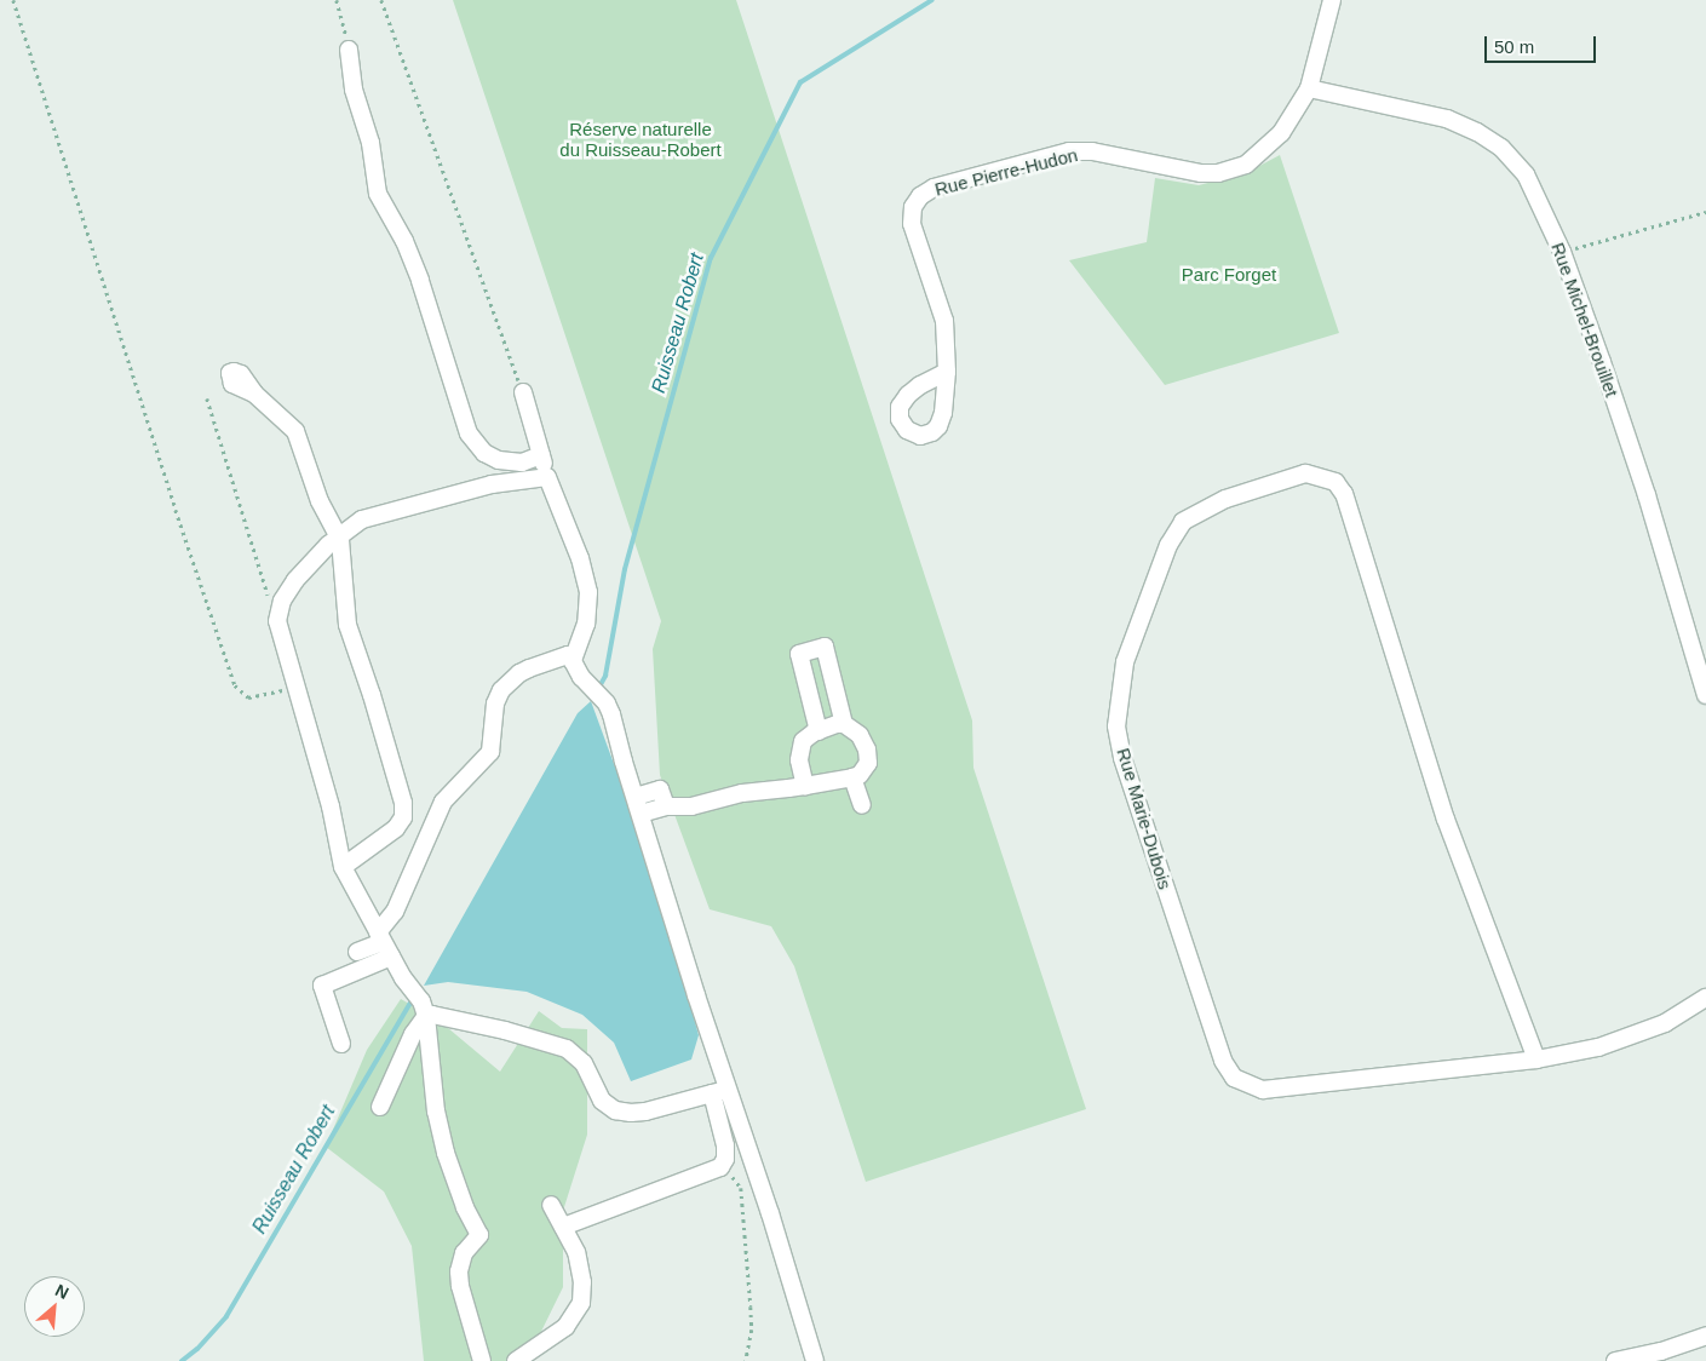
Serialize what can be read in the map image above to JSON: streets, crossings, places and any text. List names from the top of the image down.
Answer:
{
  "streets": {
    "street": ["Rue Pierre-Hudon", "Rue Michel-Brouillet", "Rue Marie-Dubois"]
  },
  "crossings": [
    ["Rue Pierre-Hudon", "Rue Michel-Brouillet"]
  ],
  "water": ["Ruisseau Robert"],
  "parks": ["Réserve naturelle du Ruisseau-Robert", "Parc Forget"],
  "scale_bar": "50 m",
  "north": "top right"
}
